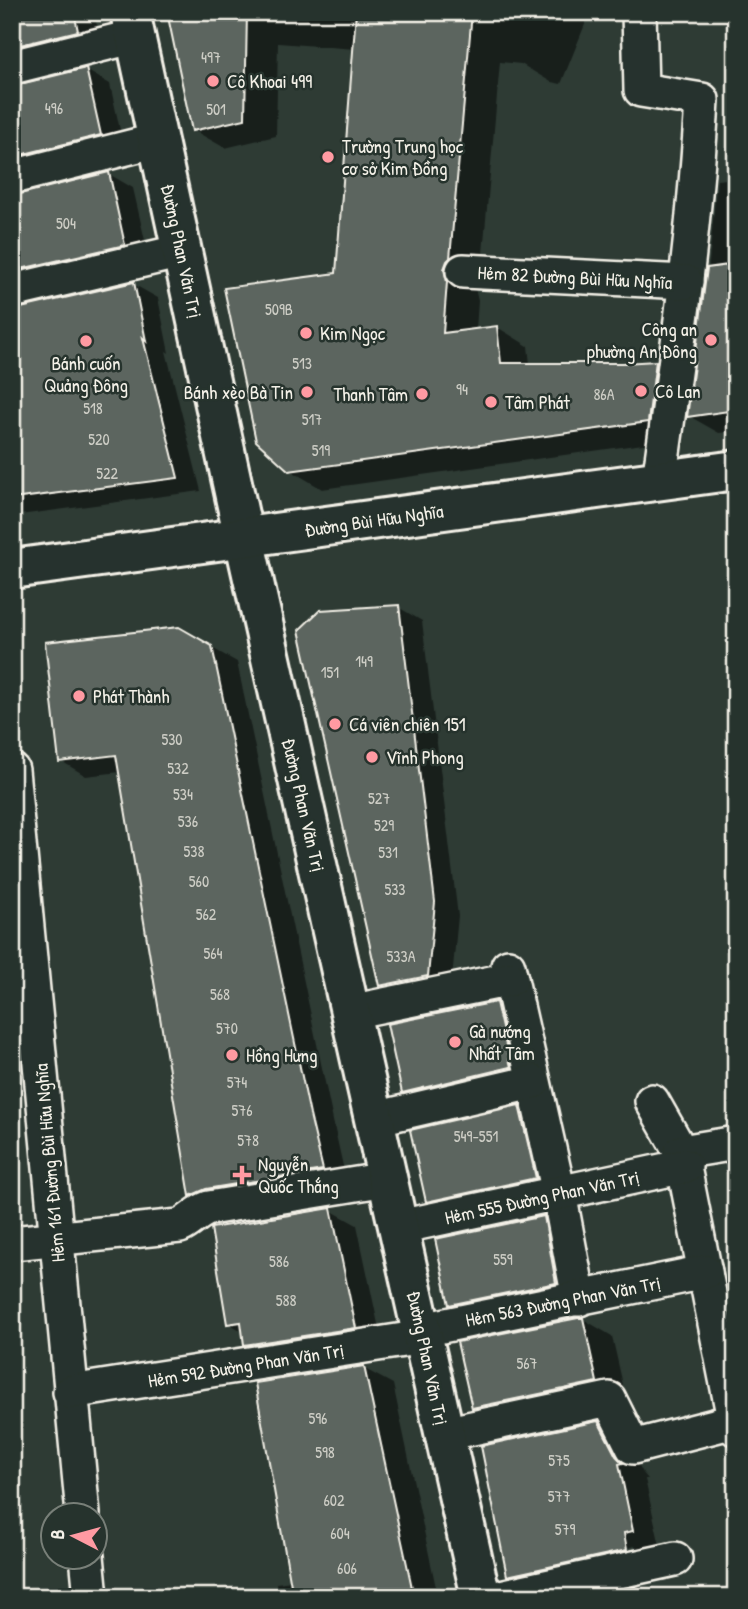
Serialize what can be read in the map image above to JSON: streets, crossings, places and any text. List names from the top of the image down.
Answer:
{
  "streets": {
    "street": ["Đường Phan Văn Trị", "Đường Bùi Hữu Nghĩa"],
    "lane": [
      "Hẻm 82 Đường Bùi Hữu Nghĩa",
      "Hẻm 161 Đường Bùi Hữu Nghĩa",
      "Hẻm 555 Đường Phan Văn Trị",
      "Hẻm 563 Đường Phan Văn Trị",
      "Hẻm 592 Đường Phan Văn Trị"
    ]
  },
  "crossings": [
    ["Đường Phan Văn Trị", "Đường Bùi Hữu Nghĩa"],
    ["Đường Phan Văn Trị", "Hẻm 555 Đường Phan Văn Trị"],
    ["Đường Phan Văn Trị", "Hẻm 563 Đường Phan Văn Trị"],
    ["Đường Phan Văn Trị", "Hẻm 592 Đường Phan Văn Trị"],
    ["Hẻm 82 Đường Bùi Hữu Nghĩa", "Đường Bùi Hữu Nghĩa"],
    ["Hẻm 161 Đường Bùi Hữu Nghĩa", "Hẻm 592 Đường Phan Văn Trị"],
    ["Hẻm 563 Đường Phan Văn Trị", "Hẻm 592 Đường Phan Văn Trị"]
  ],
  "places": {
    "other": [
      "Cô Khoai 499",
      "Trường Trung học cơ sở Kim Đồng",
      "Kim Ngọc",
      "Công an phường An Đông",
      "Bánh cuốn Quảng Đông",
      "Cô Lan",
      "Bánh xèo Bà Tin",
      "Thanh Tâm",
      "Tâm Phát",
      "Phát Thành",
      "Cá viên chiên 151",
      "Vĩnh Phong",
      "Gà nướng Nhất Tâm",
      "Hồng Hưng"
    ],
    "health": ["Nguyễn Quốc Thắng"]
  },
  "house_numbers": [
    "497",
    "496",
    "501",
    "504",
    "509B",
    "513",
    "94",
    "86A",
    "518",
    "517",
    "520",
    "519",
    "522",
    "149",
    "151",
    "530",
    "532",
    "534",
    "527",
    "536",
    "529",
    "538",
    "531",
    "560",
    "533",
    "562",
    "564",
    "533A",
    "568",
    "570",
    "574",
    "576",
    "549-551",
    "578",
    "559",
    "586",
    "588",
    "567",
    "596",
    "598",
    "575",
    "577",
    "602",
    "579",
    "604",
    "606"
  ],
  "north": "left"
}
